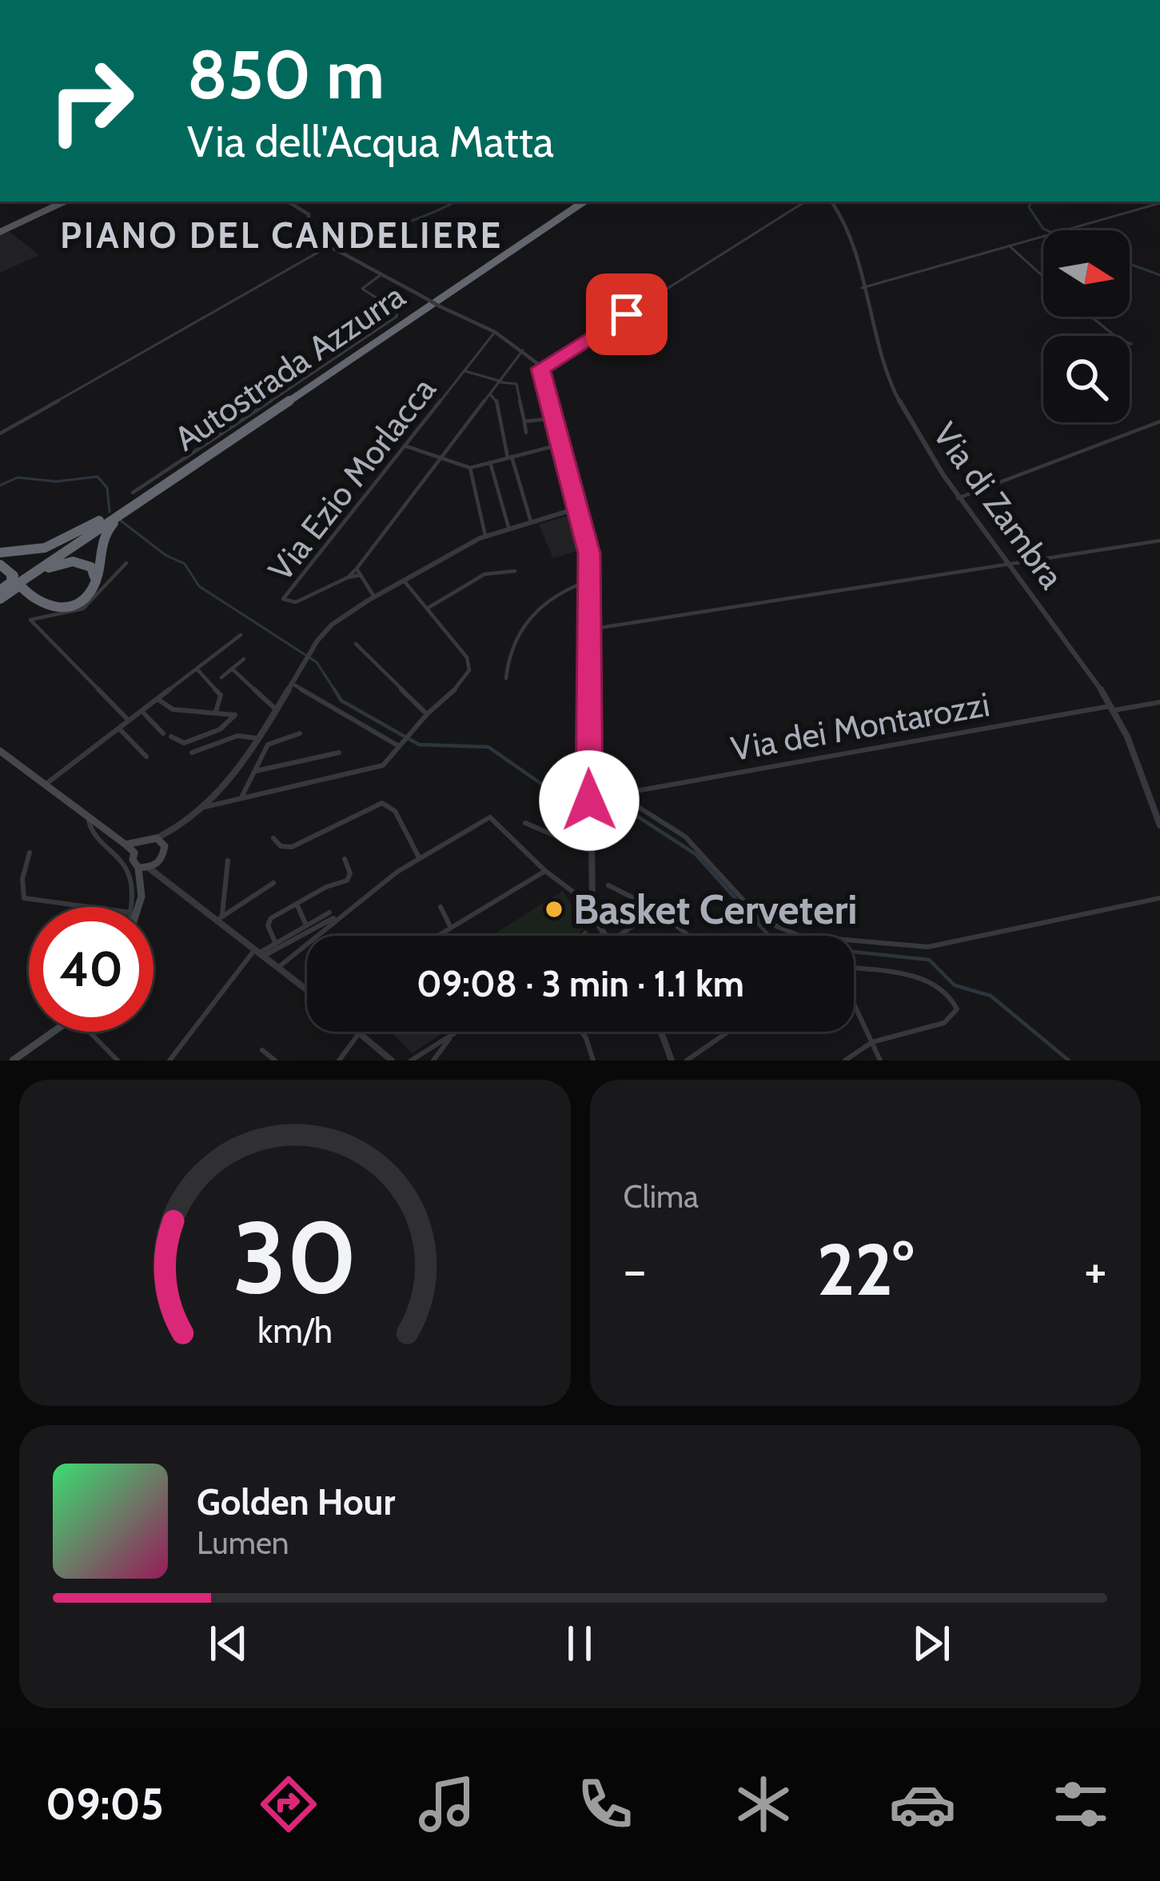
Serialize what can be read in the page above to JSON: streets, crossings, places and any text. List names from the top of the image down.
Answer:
{
  "streets": {
    "highway": ["Autostrada Azzurra"],
    "street": ["Via Ezio Morlacca", "Via di Zambra", "Via dei Montarozzi"]
  },
  "crossings": [
    ["Via di Zambra", "Via dei Montarozzi"]
  ],
  "districts": ["PIANO DEL CANDELIERE"],
  "places": ["Basket Cerveteri"],
  "north": "right",
  "page": {
    "turn": ["850 m", "Via dell'Acqua Matta"],
    "limit": "40",
    "trip": "09:08 · 3 min · 1.1 km",
    "tile": "Clima",
    "heat": ["−", "22°", "+"],
    "song": ["Golden Hour", "Lumen"],
    "tabs": "09:05",
    "gauge": ["30", "km/h"]
  }
}
